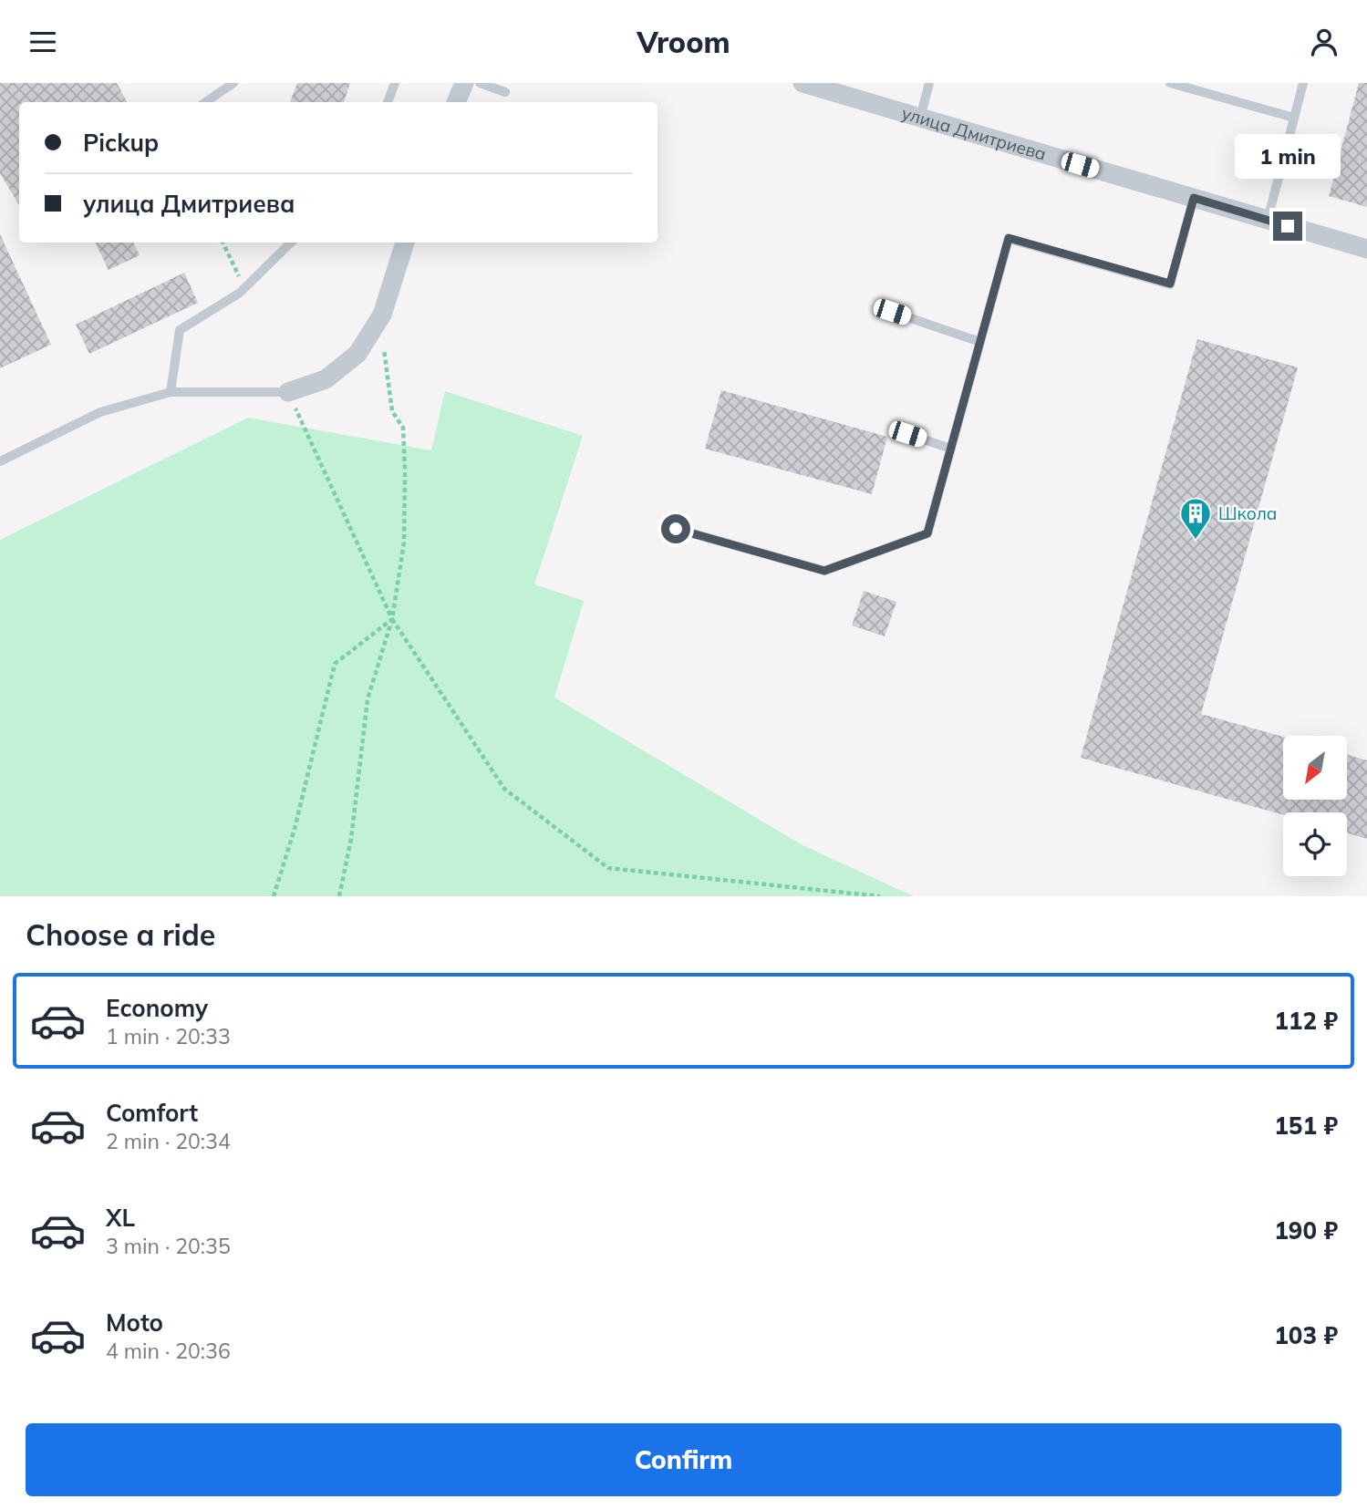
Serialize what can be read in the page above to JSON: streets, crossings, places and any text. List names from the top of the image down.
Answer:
{
  "streets": {
    "street": ["улица Дмитриева"]
  },
  "places": {
    "building": ["Школа"]
  },
  "north": "bottom left",
  "page": {
    "header": "Vroom",
    "banner": ["Pickup", "улица Дмитриева"],
    "bubble": "1 min",
    "heading": "Choose a ride",
    "list": [
      {
        "name": "Economy",
        "note": "1 min · 20:33",
        "value": "112 ₽"
      },
      {
        "name": "Comfort",
        "note": "2 min · 20:34",
        "value": "151 ₽"
      },
      {
        "name": "XL",
        "note": "3 min · 20:35",
        "value": "190 ₽"
      },
      {
        "name": "Moto",
        "note": "4 min · 20:36",
        "value": "103 ₽"
      }
    ],
    "buttons": "Confirm"
  }
}
